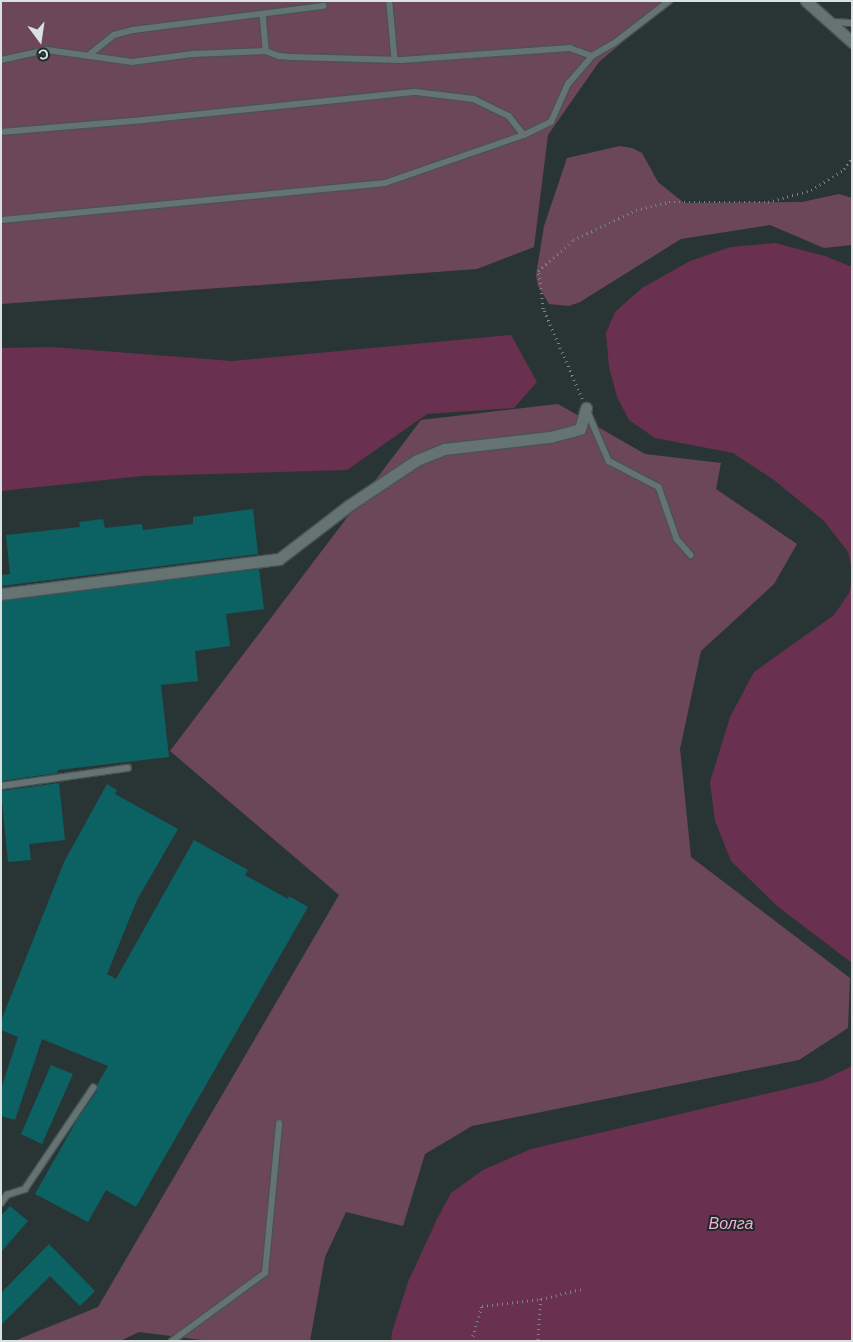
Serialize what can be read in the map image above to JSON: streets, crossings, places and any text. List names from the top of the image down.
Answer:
{
  "water": ["Волга"],
  "north": "bottom"
}
